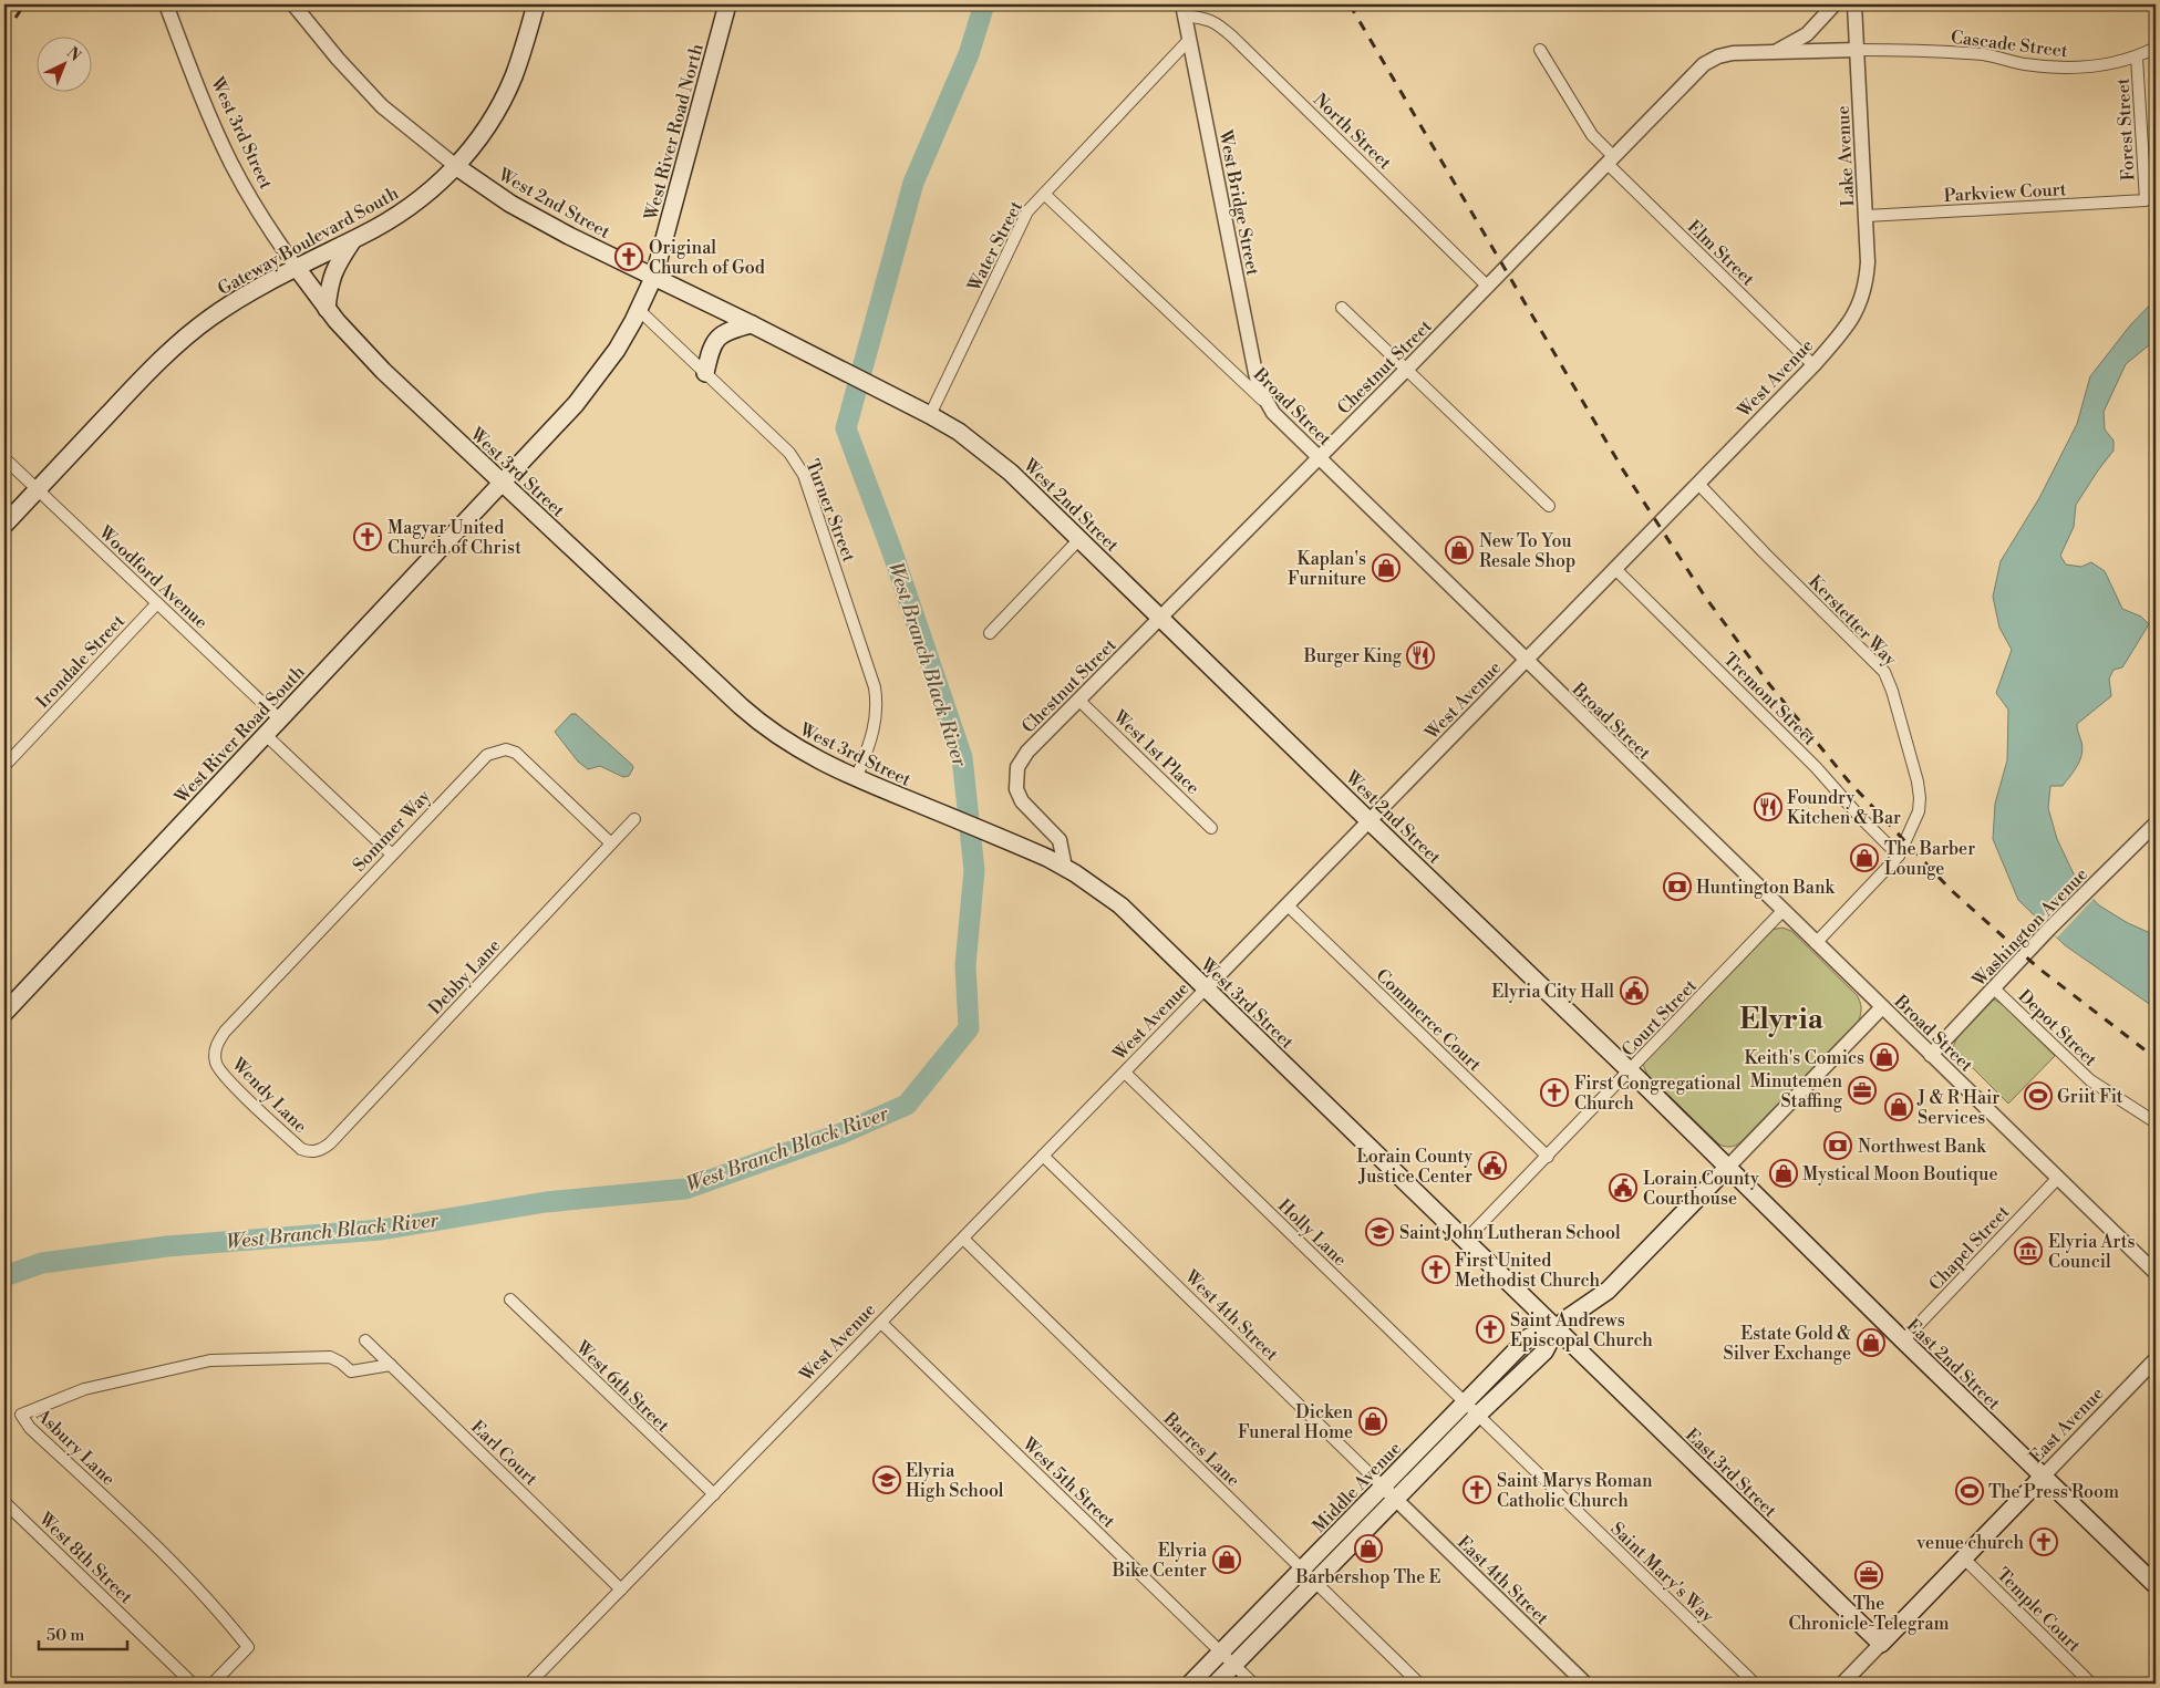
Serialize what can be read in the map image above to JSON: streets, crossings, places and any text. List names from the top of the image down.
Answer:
{
  "streets": {
    "main road": [
      "West River Road North",
      "West 3rd Street",
      "West 2nd Street",
      "Gateway Boulevard South",
      "West River Road South",
      "East 2nd Street",
      "East Avenue",
      "East 3rd Street",
      "Middle Avenue"
    ],
    "street": [
      "Cascade Street",
      "Forest Street",
      "North Street",
      "Lake Avenue",
      "Parkview Court",
      "West Bridge Street",
      "Water Street",
      "Elm Street",
      "Chestnut Street",
      "West Avenue",
      "Broad Street",
      "Turner Street",
      "Woodford Avenue",
      "Kerstetter Way",
      "Irondale Street",
      "Tremont Street",
      "West 1st Place",
      "Sommer Way",
      "Washington Avenue",
      "Debby Lane",
      "Court Street",
      "Commerce Court",
      "Depot Street",
      "Wendy Lane",
      "Holly Lane",
      "Chapel Street",
      "West 4th Street",
      "West 6th Street",
      "Asbury Lane",
      "Barres Lane",
      "Earl Court",
      "West 5th Street",
      "West 8th Street",
      "Saint Mary's Way",
      "East 4th Street",
      "Temple Court"
    ]
  },
  "crossings": [
    ["Cascade Street", "Forest Street"],
    ["Cascade Street", "Lake Avenue"],
    ["Cascade Street", "Chestnut Street"],
    ["Forest Street", "Parkview Court"],
    ["North Street", "West Bridge Street"],
    ["North Street", "Chestnut Street"],
    ["West River Road North", "West 3rd Street"],
    ["West River Road North", "West 2nd Street"],
    ["West River Road North", "Turner Street"],
    ["West River Road North", "West River Road South"],
    ["West 3rd Street", "Gateway Boulevard South"],
    ["West 3rd Street", "Chestnut Street"],
    ["West 3rd Street", "West Avenue"],
    ["West 3rd Street", "Turner Street"],
    ["West 3rd Street", "West River Road South"],
    ["West 3rd Street", "Court Street"],
    ["West 3rd Street", "East 3rd Street"],
    ["West 3rd Street", "Middle Avenue"],
    ["Lake Avenue", "Parkview Court"],
    ["Lake Avenue", "Chestnut Street"],
    ["Lake Avenue", "West Avenue"],
    ["West 2nd Street", "Gateway Boulevard South"],
    ["West 2nd Street", "Water Street"],
    ["West 2nd Street", "Chestnut Street"],
    ["West 2nd Street", "West Avenue"],
    ["West 2nd Street", "Court Street"],
    ["West 2nd Street", "East 2nd Street"],
    ["West 2nd Street", "Middle Avenue"],
    ["West Bridge Street", "Water Street"],
    ["West Bridge Street", "Broad Street"],
    ["Gateway Boulevard South", "Woodford Avenue"],
    ["Water Street", "Broad Street"],
    ["Elm Street", "Chestnut Street"],
    ["Elm Street", "West Avenue"],
    ["Chestnut Street", "Broad Street"],
    ["Chestnut Street", "West 1st Place"],
    ["West Avenue", "Broad Street"],
    ["West Avenue", "Kerstetter Way"],
    ["West Avenue", "Tremont Street"],
    ["West Avenue", "Commerce Court"],
    ["West Avenue", "Holly Lane"],
    ["West Avenue", "West 4th Street"],
    ["West Avenue", "West 6th Street"],
    ["West Avenue", "Barres Lane"],
    ["West Avenue", "Earl Court"],
    ["West Avenue", "West 5th Street"],
    ["Broad Street", "Kerstetter Way"],
    ["Broad Street", "Washington Avenue"],
    ["Broad Street", "Court Street"],
    ["Broad Street", "Chapel Street"],
    ["Broad Street", "Middle Avenue"],
    ["Woodford Avenue", "Irondale Street"],
    ["Woodford Avenue", "West River Road South"],
    ["Kerstetter Way", "Tremont Street"],
    ["Sommer Way", "Debby Lane"],
    ["Sommer Way", "Wendy Lane"],
    ["Washington Avenue", "Depot Street"],
    ["Debby Lane", "Wendy Lane"],
    ["Court Street", "Commerce Court"],
    ["Holly Lane", "Middle Avenue"],
    ["Holly Lane", "Saint Mary's Way"],
    ["Chapel Street", "East 2nd Street"],
    ["West 4th Street", "Middle Avenue"],
    ["West 4th Street", "East 4th Street"],
    ["East 2nd Street", "East Avenue"],
    ["East 2nd Street", "Middle Avenue"],
    ["East Avenue", "East 3rd Street"],
    ["East Avenue", "Temple Court"],
    ["Asbury Lane", "Earl Court"],
    ["Barres Lane", "Middle Avenue"],
    ["East 3rd Street", "Middle Avenue"],
    ["West 5th Street", "Middle Avenue"],
    ["Middle Avenue", "Saint Mary's Way"],
    ["Middle Avenue", "East 4th Street"]
  ],
  "districts": ["Elyria"],
  "water": ["West Branch Black River"],
  "places": {
    "church": [
      "Original Church of God",
      "Magyar United Church of Christ",
      "First Congregational Church",
      "First United Methodist Church",
      "Saint Andrews Episcopal Church",
      "Saint Marys Roman Catholic Church",
      "venue church"
    ],
    "shop": [
      "New To You Resale Shop",
      "Kaplan's Furniture",
      "The Barber Lounge",
      "Keith's Comics",
      "J & R Hair Services",
      "Mystical Moon Boutique",
      "Estate Gold & Silver Exchange",
      "Dicken Funeral Home",
      "Barbershop The E",
      "Elyria Bike Center"
    ],
    "restaurant": ["Burger King", "Foundry Kitchen & Bar"],
    "bank": ["Huntington Bank", "Northwest Bank"],
    "public building": ["Elyria City Hall", "Lorain County Justice Center", "Lorain County Courthouse"],
    "office": ["Minutemen Staffing", "The Chronicle-Telegram"],
    "sports": ["Griit Fit", "The Press Room"],
    "school or university": ["Saint John Lutheran School", "Elyria High School"],
    "museum": ["Elyria Arts Council"]
  },
  "scale_bar": "50 m",
  "north": "top right"
}
